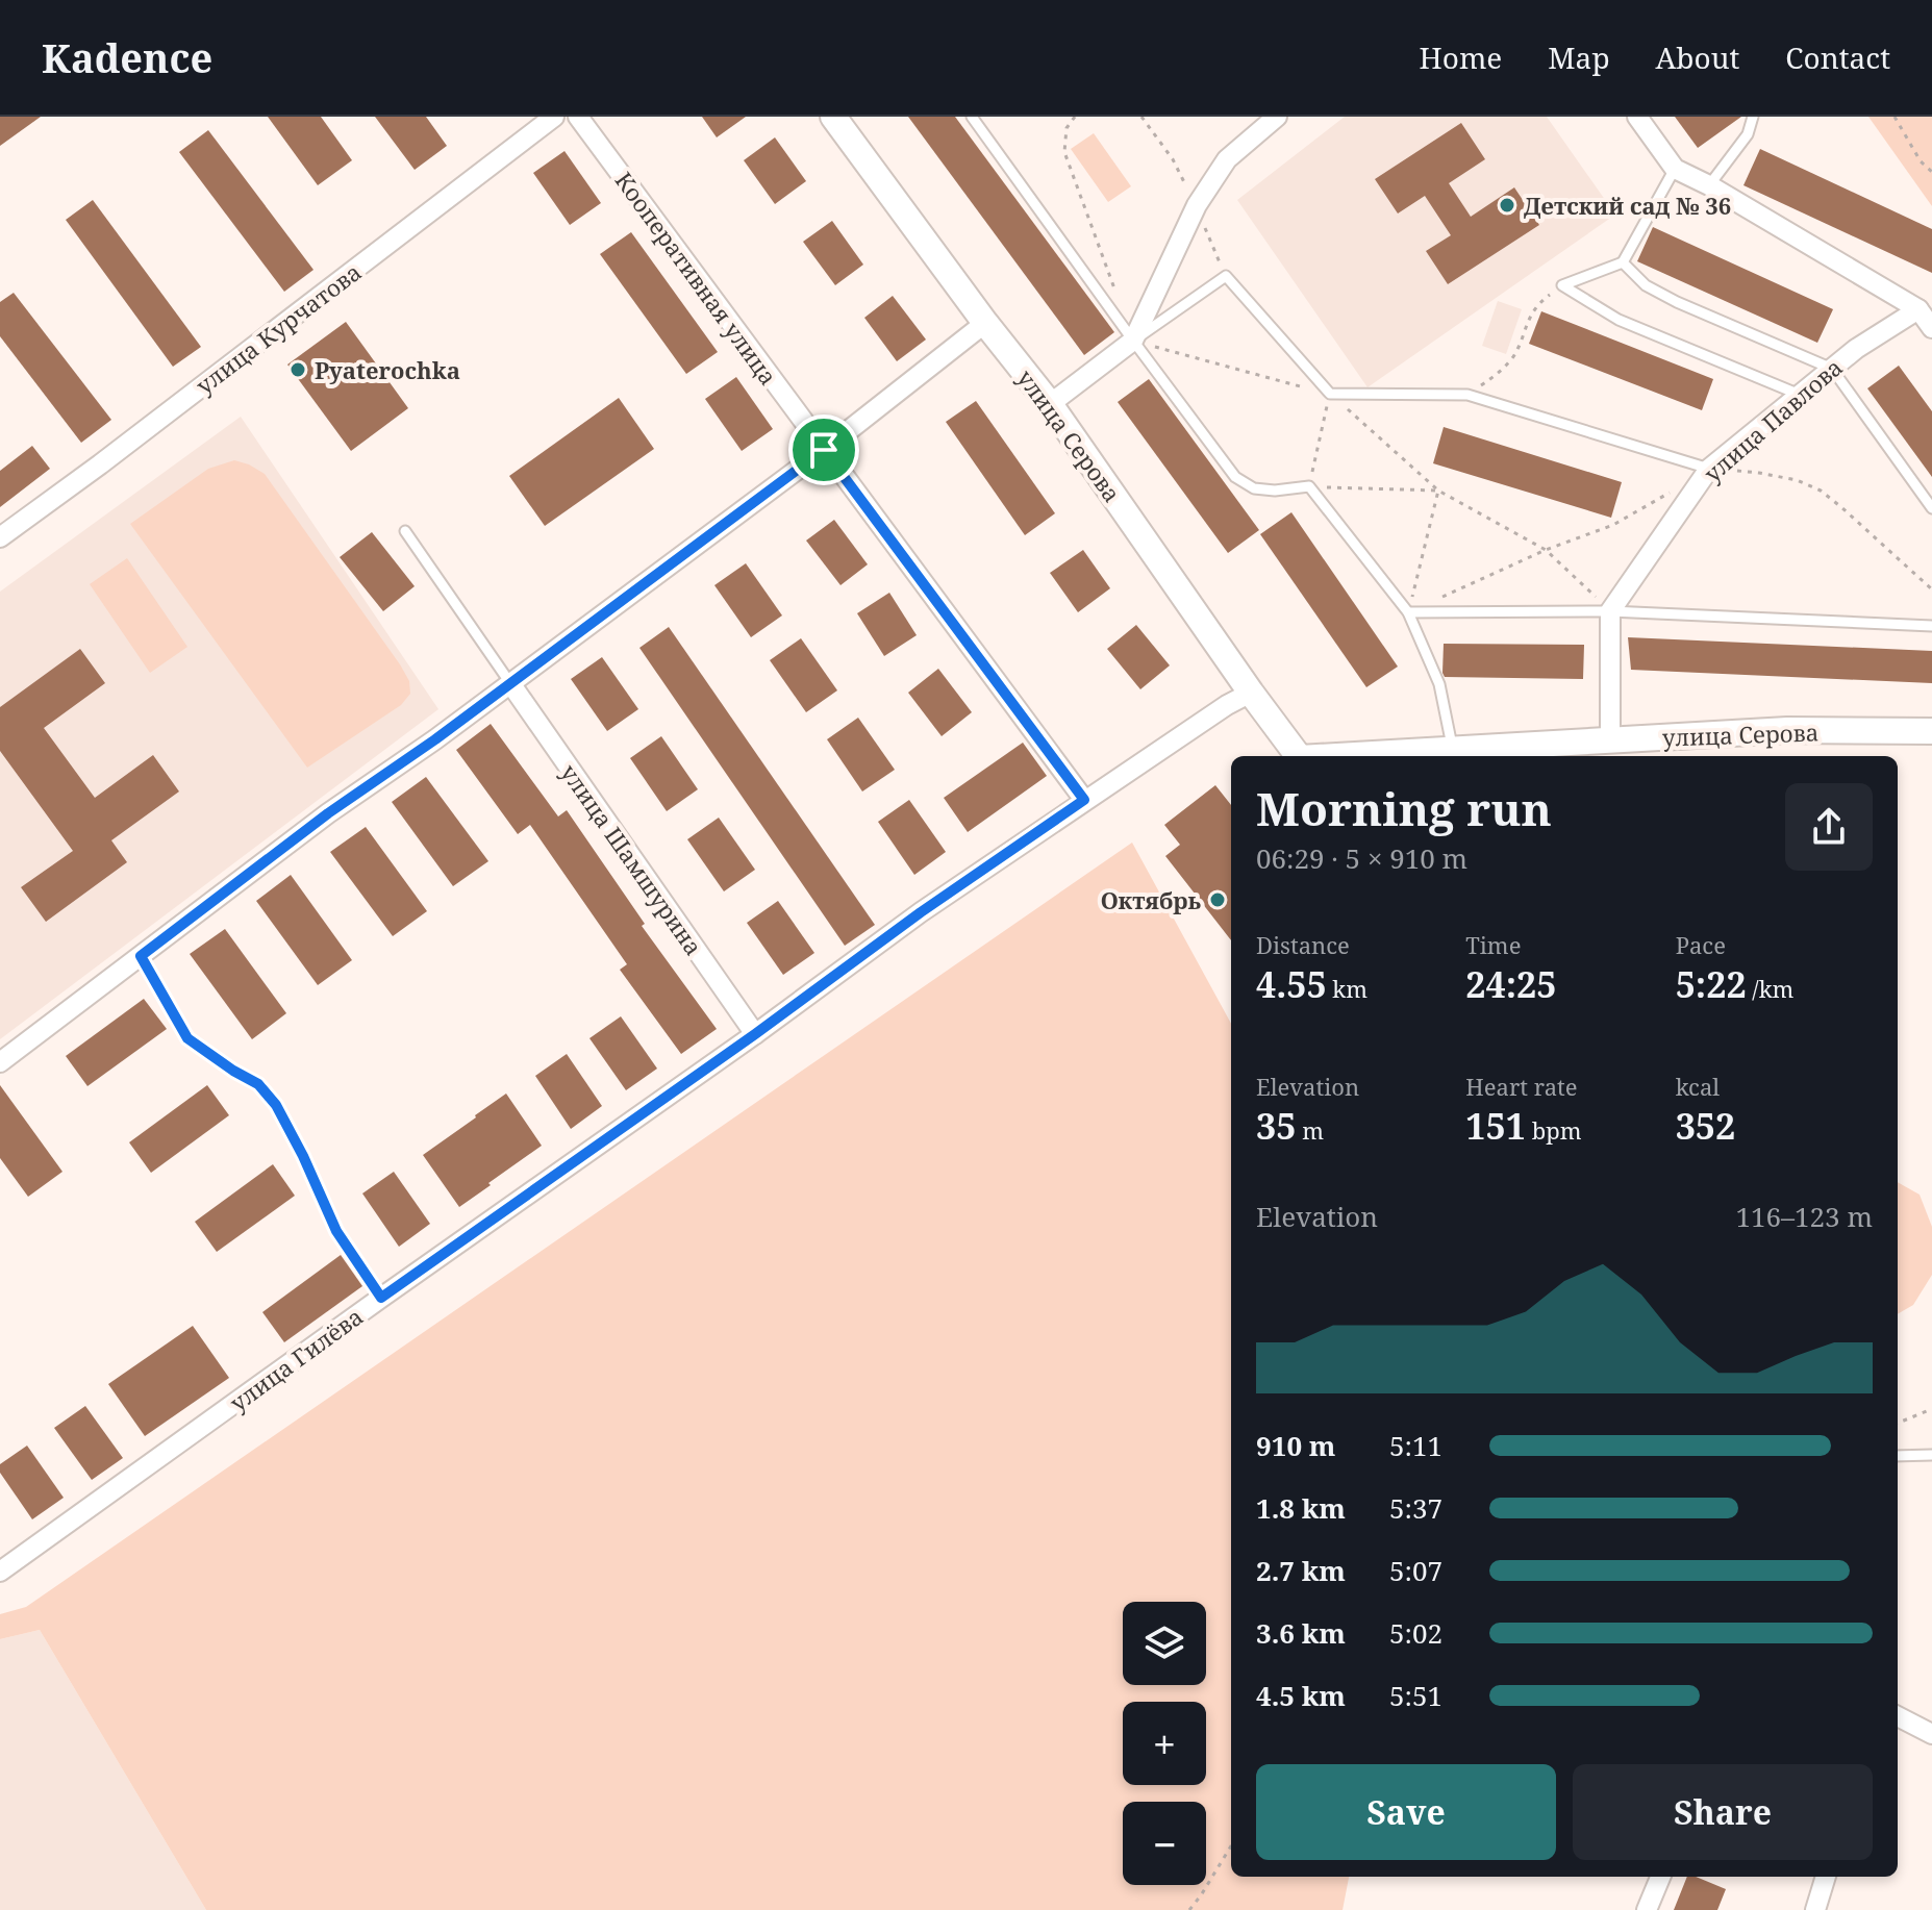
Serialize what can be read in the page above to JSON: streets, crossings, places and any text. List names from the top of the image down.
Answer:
{
  "streets": {
    "main road": ["улица Серова"],
    "street": [
      "Кооперативная улица",
      "улица Курчатова",
      "улица Павлова",
      "улица Шамшурина",
      "улица Гилёва"
    ]
  },
  "crossings": [
    ["Кооперативная улица", "улица Гилёва"],
    ["улица Серова", "улица Гилёва"],
    ["улица Шамшурина", "улица Гилёва"]
  ],
  "places": ["Детский сад № 36", "Pyaterochka", "Октябрь"],
  "page": {
    "header": "Kadence",
    "nav": [
      "Home",
      "Map",
      "About",
      "Contact"
    ],
    "heading": ["Morning run", "06:29 · 5 × 910 m"],
    "stats": [
      ["Distance", "4.55 km"],
      ["Time", "24:25"],
      ["Pace", "5:22 /km"],
      ["Elevation", "35 m"],
      ["Heart rate", "151 bpm"],
      ["kcal", "352"]
    ],
    "chart": ["Elevation", "116–123 m"],
    "list": [
      {
        "name": "910 m",
        "note": "5:11"
      },
      {
        "name": "1.8 km",
        "note": "5:37"
      },
      {
        "name": "2.7 km",
        "note": "5:07"
      },
      {
        "name": "3.6 km",
        "note": "5:02"
      },
      {
        "name": "4.5 km",
        "note": "5:51"
      }
    ],
    "map_buttons": ["+", "−"],
    "buttons": ["Save", "Share"]
  }
}
